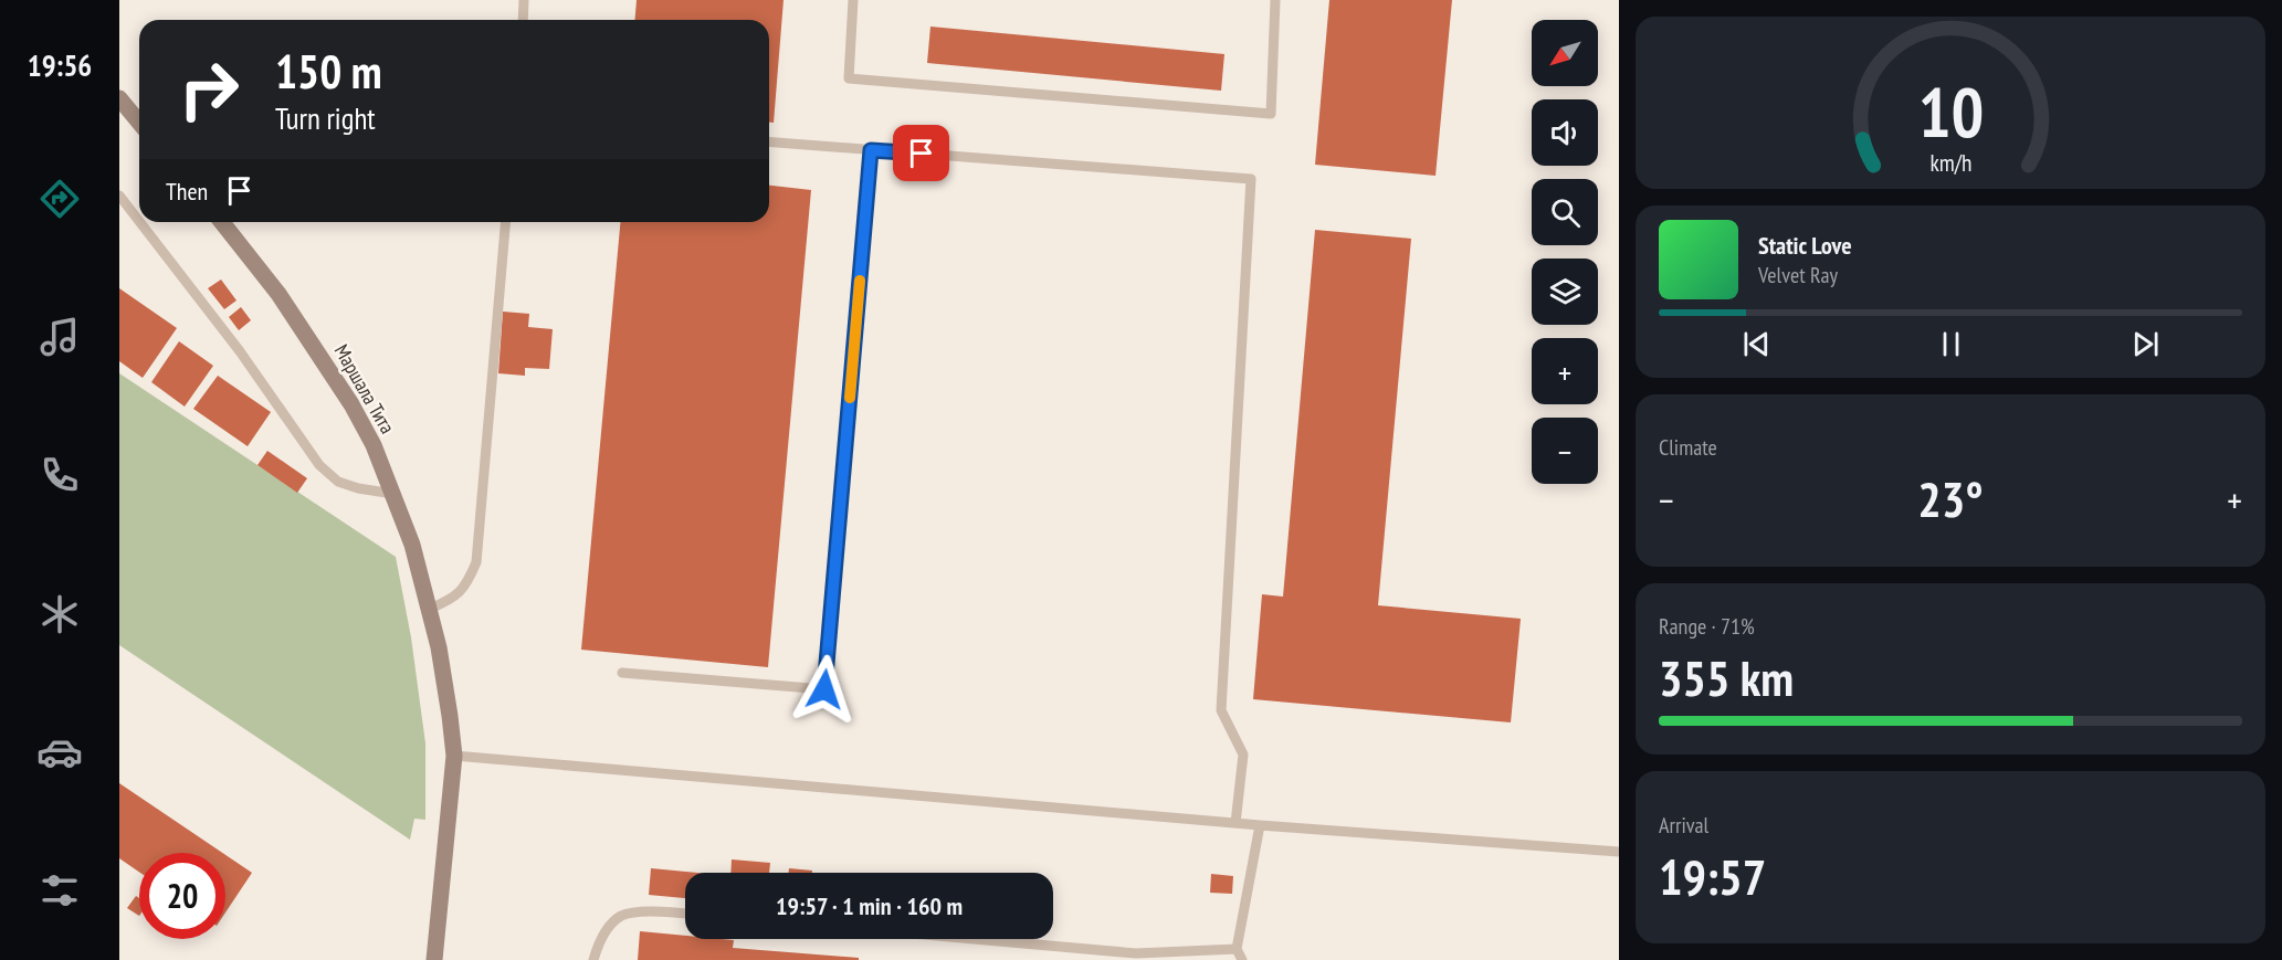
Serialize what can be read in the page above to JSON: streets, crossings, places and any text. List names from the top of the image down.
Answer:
{
  "streets": {
    "main road": ["Маршала Тита"]
  },
  "north": "bottom left",
  "page": {
    "tabs": "19:56",
    "map_buttons": ["+", "−"],
    "turn": ["150 m", "Turn right"],
    "then": "Then",
    "song": ["Static Love", "Velvet Ray"],
    "tile": [
      "Climate",
      ["Range · 71%", "355 km"],
      ["Arrival", "19:57"]
    ],
    "heat": ["−", "23°", "+"],
    "limit": "20",
    "trip": "19:57 · 1 min · 160 m",
    "gauge": ["10", "km/h"]
  }
}
